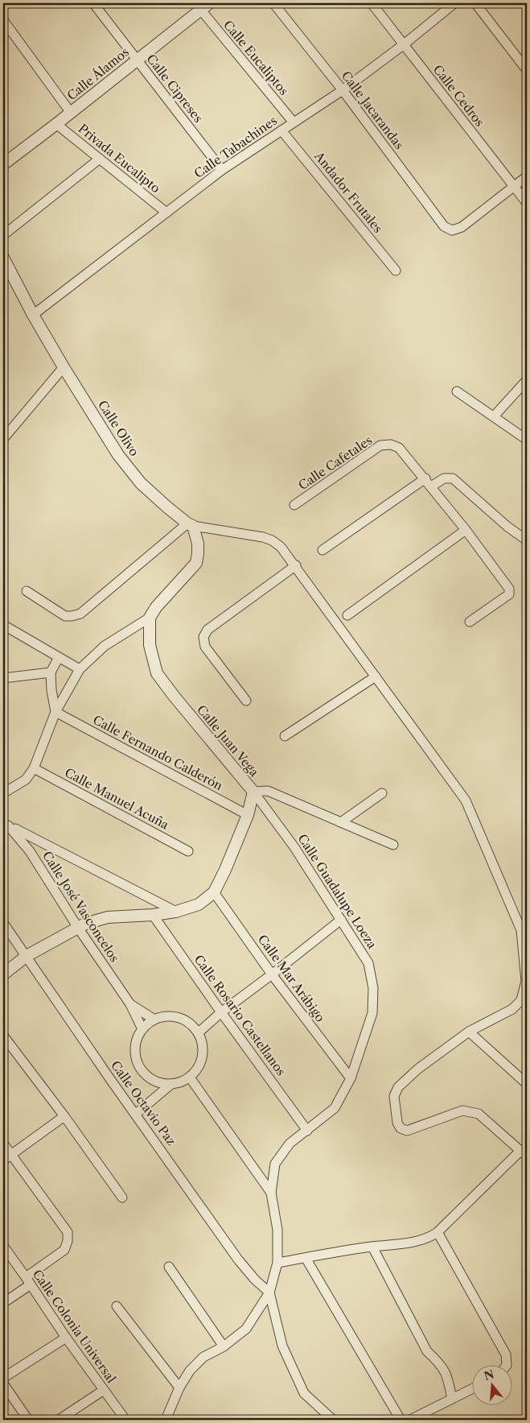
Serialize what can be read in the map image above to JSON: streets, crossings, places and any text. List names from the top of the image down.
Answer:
{
  "streets": {
    "street": [
      "Calle Eucaliptos",
      "Calle Álamos",
      "Calle Cipreses",
      "Calle Cedros",
      "Calle Jacarandas",
      "Calle Tabachines",
      "Privada Eucalipto",
      "Andador Frutales",
      "Calle Olivo",
      "Calle Cafetales",
      "Calle Juan Vega",
      "Calle Fernando Calderón",
      "Calle Manuel Acuña",
      "Calle Guadalupe Loeza",
      "Calle José Vasconcelos",
      "Calle Mar Arábigo",
      "Calle Rosario Castellanos",
      "Calle Octavio Paz",
      "Calle Colonia Universal"
    ]
  },
  "crossings": [
    ["Calle Eucaliptos", "Calle Álamos"],
    ["Calle Eucaliptos", "Calle Tabachines"],
    ["Calle Álamos", "Calle Cipreses"],
    ["Calle Álamos", "Privada Eucalipto"],
    ["Calle Cipreses", "Calle Tabachines"],
    ["Calle Cedros", "Calle Jacarandas"],
    ["Calle Cedros", "Calle Tabachines"],
    ["Calle Jacarandas", "Calle Tabachines"],
    ["Calle Tabachines", "Privada Eucalipto"],
    ["Calle Tabachines", "Andador Frutales"],
    ["Calle Tabachines", "Calle Olivo"],
    ["Calle Juan Vega", "Calle Fernando Calderón"],
    ["Calle Juan Vega", "Calle Guadalupe Loeza"],
    ["Calle Juan Vega", "Calle José Vasconcelos"],
    ["Calle Juan Vega", "Calle Mar Arábigo"],
    ["Calle Juan Vega", "Calle Rosario Castellanos"],
    ["Calle Juan Vega", "Calle Octavio Paz"],
    ["Calle Guadalupe Loeza", "Calle Mar Arábigo"],
    ["Calle Guadalupe Loeza", "Calle Rosario Castellanos"],
    ["Calle Guadalupe Loeza", "Calle Octavio Paz"]
  ],
  "north": "top"
}
